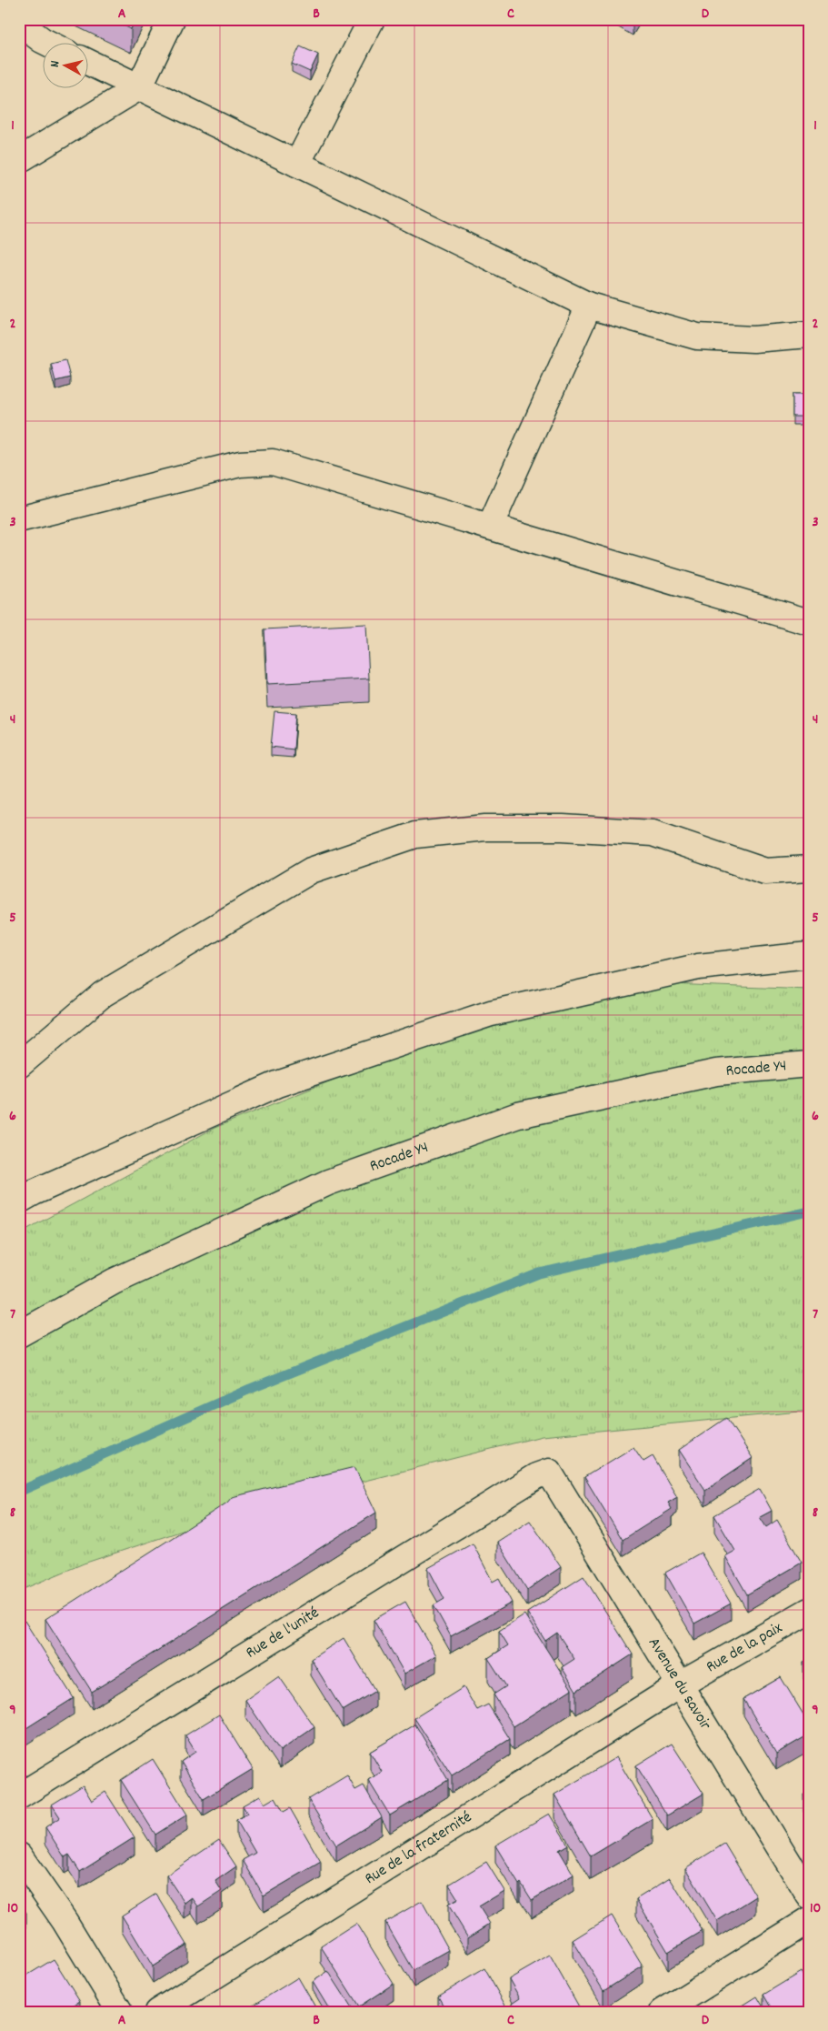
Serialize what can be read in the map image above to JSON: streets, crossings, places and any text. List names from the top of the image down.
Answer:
{
  "streets": {
    "main road": [
      "Rocade Y4",
      "Rue de l'unité",
      "Rue de la paix",
      "Avenue du savoir",
      "Rue de la fraternité"
    ]
  },
  "crossings": [
    ["Rue de l'unité", "Avenue du savoir"],
    ["Rue de la paix", "Avenue du savoir"],
    ["Rue de la paix", "Rue de la fraternité"],
    ["Avenue du savoir", "Rue de la fraternité"]
  ],
  "north": "left",
  "grid": {
    "columns": [
      "A",
      "B",
      "C",
      "D"
    ],
    "rows": [
      "1",
      "2",
      "3",
      "4",
      "5",
      "6",
      "7",
      "8",
      "9",
      "10"
    ]
  }
}
